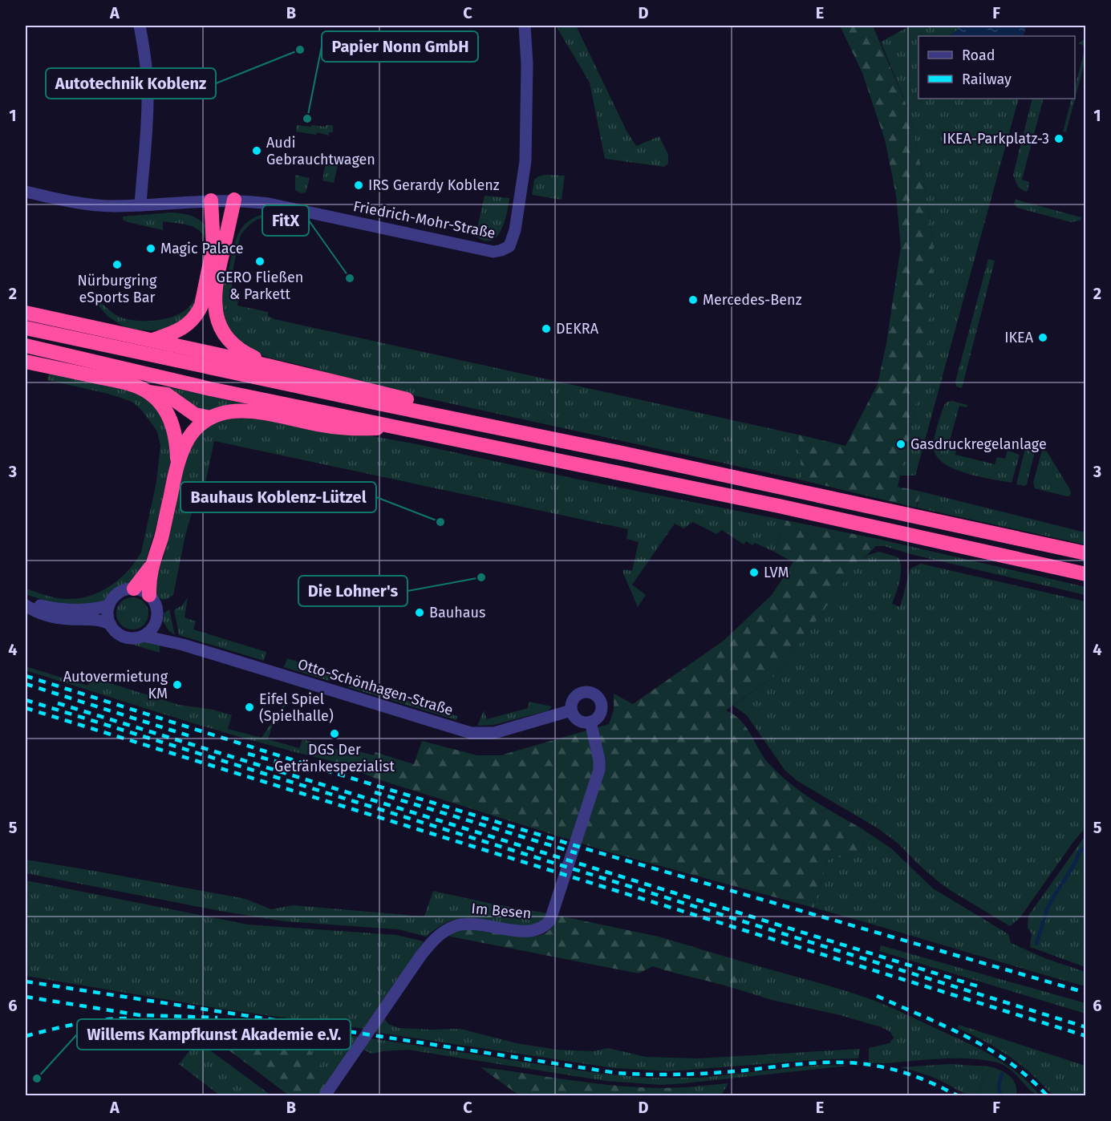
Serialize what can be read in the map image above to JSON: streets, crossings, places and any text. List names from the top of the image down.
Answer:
{
  "streets": {
    "street": ["Friedrich-Mohr-Straße", "Otto-Schönhagen-Straße", "Im Besen"]
  },
  "crossings": [
    ["Otto-Schönhagen-Straße", "Im Besen"]
  ],
  "places": [
    "Autotechnik Koblenz",
    "Papier Nonn GmbH",
    "IKEA-Parkplatz-3",
    "Audi Gebrauchtwagen",
    "IRS Gerardy Koblenz",
    "Magic Palace",
    "GERO Fließen & Parkett",
    "Nürburgring eSports Bar",
    "FitX",
    "Mercedes-Benz",
    "DEKRA",
    "IKEA",
    "Gasdruckregelanlage",
    "Bauhaus Koblenz-Lützel",
    "LVM",
    "Die Lohner's",
    "Bauhaus",
    "Autovermietung KM",
    "Eifel Spiel (Spielhalle)",
    "DGS Der Getränkespezialist",
    "Willems Kampfkunst Akademie e.V."
  ],
  "legend": ["Road", "Railway"],
  "grid": {
    "columns": [
      "A",
      "B",
      "C",
      "D",
      "E",
      "F"
    ],
    "rows": [
      "1",
      "2",
      "3",
      "4",
      "5",
      "6"
    ]
  }
}
